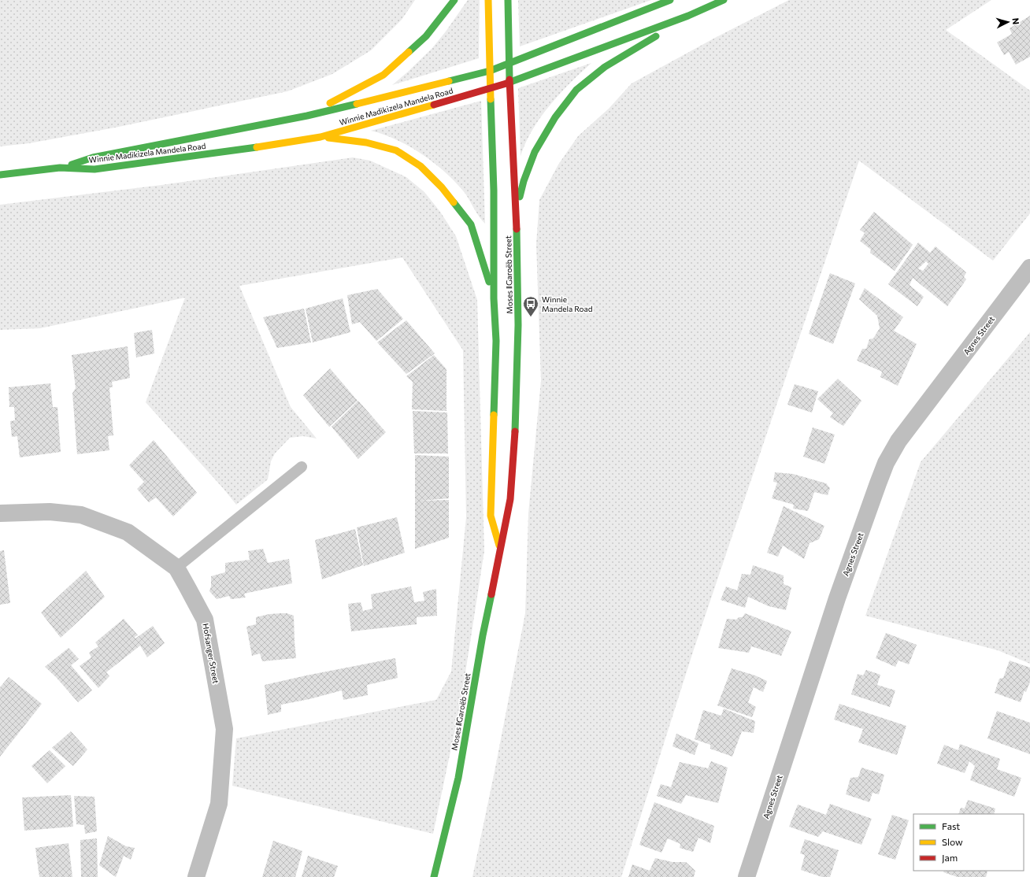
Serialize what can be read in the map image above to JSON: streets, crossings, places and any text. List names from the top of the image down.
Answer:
{
  "streets": {
    "main road": ["Winnie Madikizela Mandela Road", "Moses ǁGaroëb Street"],
    "street": ["Agnes Street", "Hofsanger Street"]
  },
  "crossings": [
    ["Winnie Madikizela Mandela Road", "Moses ǁGaroëb Street"]
  ],
  "places": {
    "bus stop": ["Winnie Mandela Road"]
  },
  "legend": ["Fast", "Slow", "Jam"],
  "north": "right"
}
